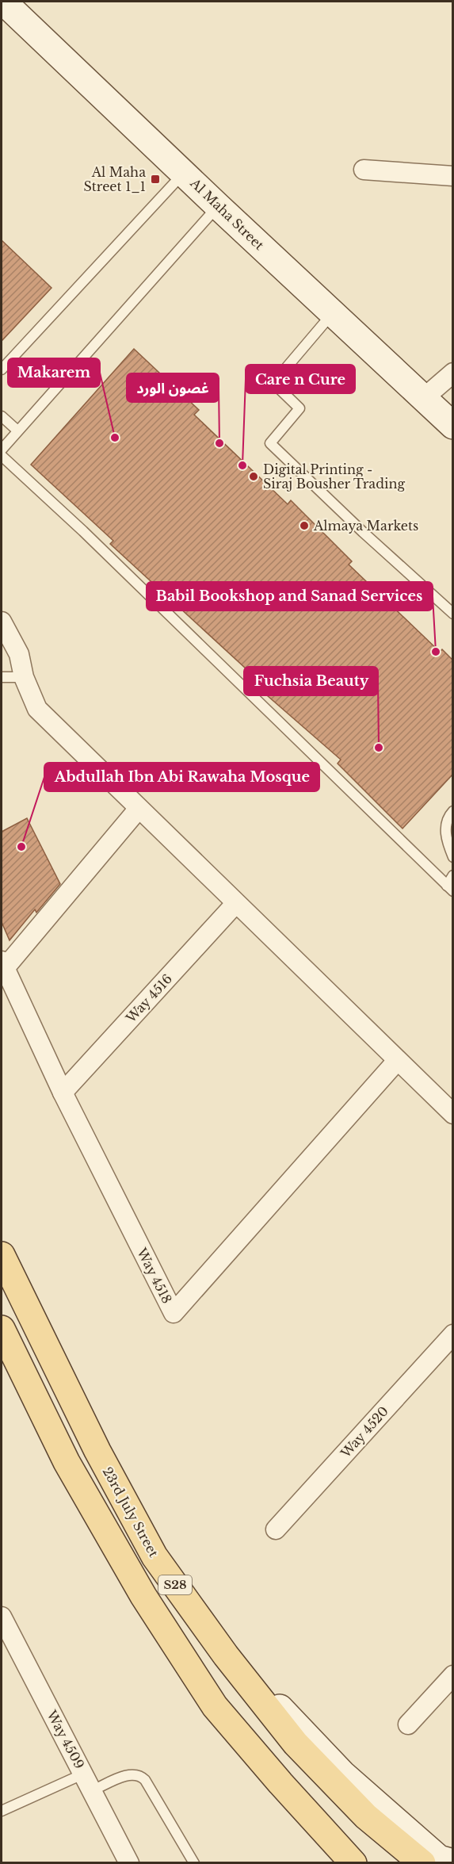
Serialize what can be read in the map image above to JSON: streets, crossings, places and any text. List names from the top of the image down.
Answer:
{
  "streets": {
    "main road": ["23rd July Street", "S28"],
    "street": [
      "Al Maha Street",
      "Way 4516",
      "Way 4518",
      "Way 4520",
      "Way 4509"
    ]
  },
  "crossings": [
    ["Way 4516", "Way 4518"]
  ],
  "places": {
    "transit": ["Al Maha Street 1_1"],
    "other": [
      "Makarem",
      "غصون الورد",
      "Care n Cure",
      "Digital Printing - Siraj Bousher Trading",
      "Almaya Markets",
      "Babil Bookshop and Sanad Services",
      "Fuchsia Beauty",
      "Abdullah Ibn Abi Rawaha Mosque"
    ]
  }
}
